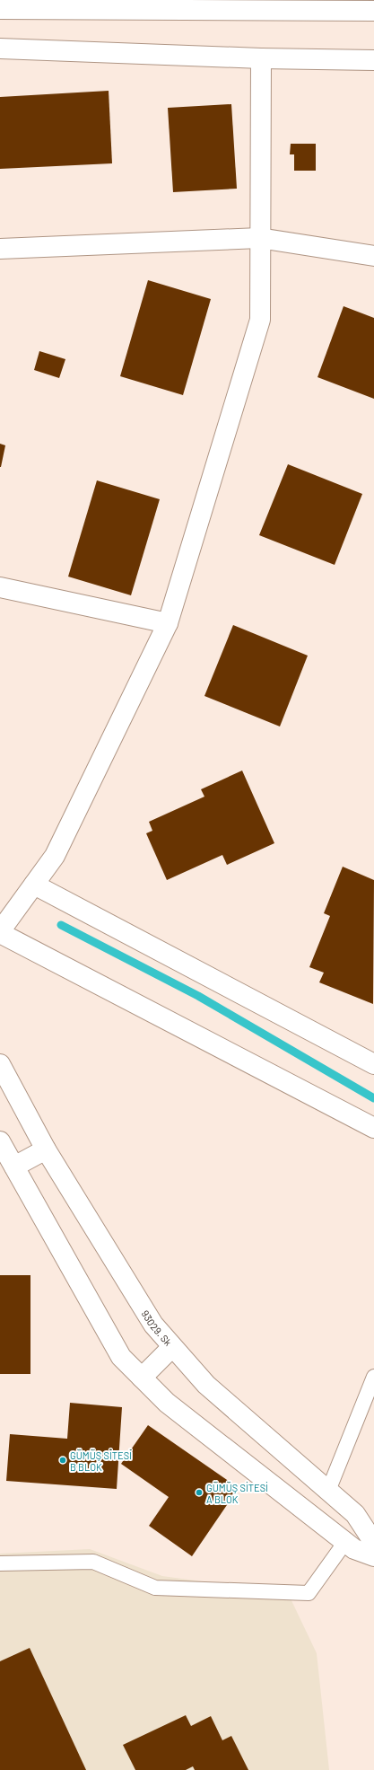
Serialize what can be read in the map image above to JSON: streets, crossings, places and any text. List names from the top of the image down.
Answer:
{
  "streets": {
    "street": ["93029. Sk"]
  },
  "places": ["GÜMÜŞ SİTESİ B BLOK", "GÜMÜŞ SİTESİ A BLOK"]
}
